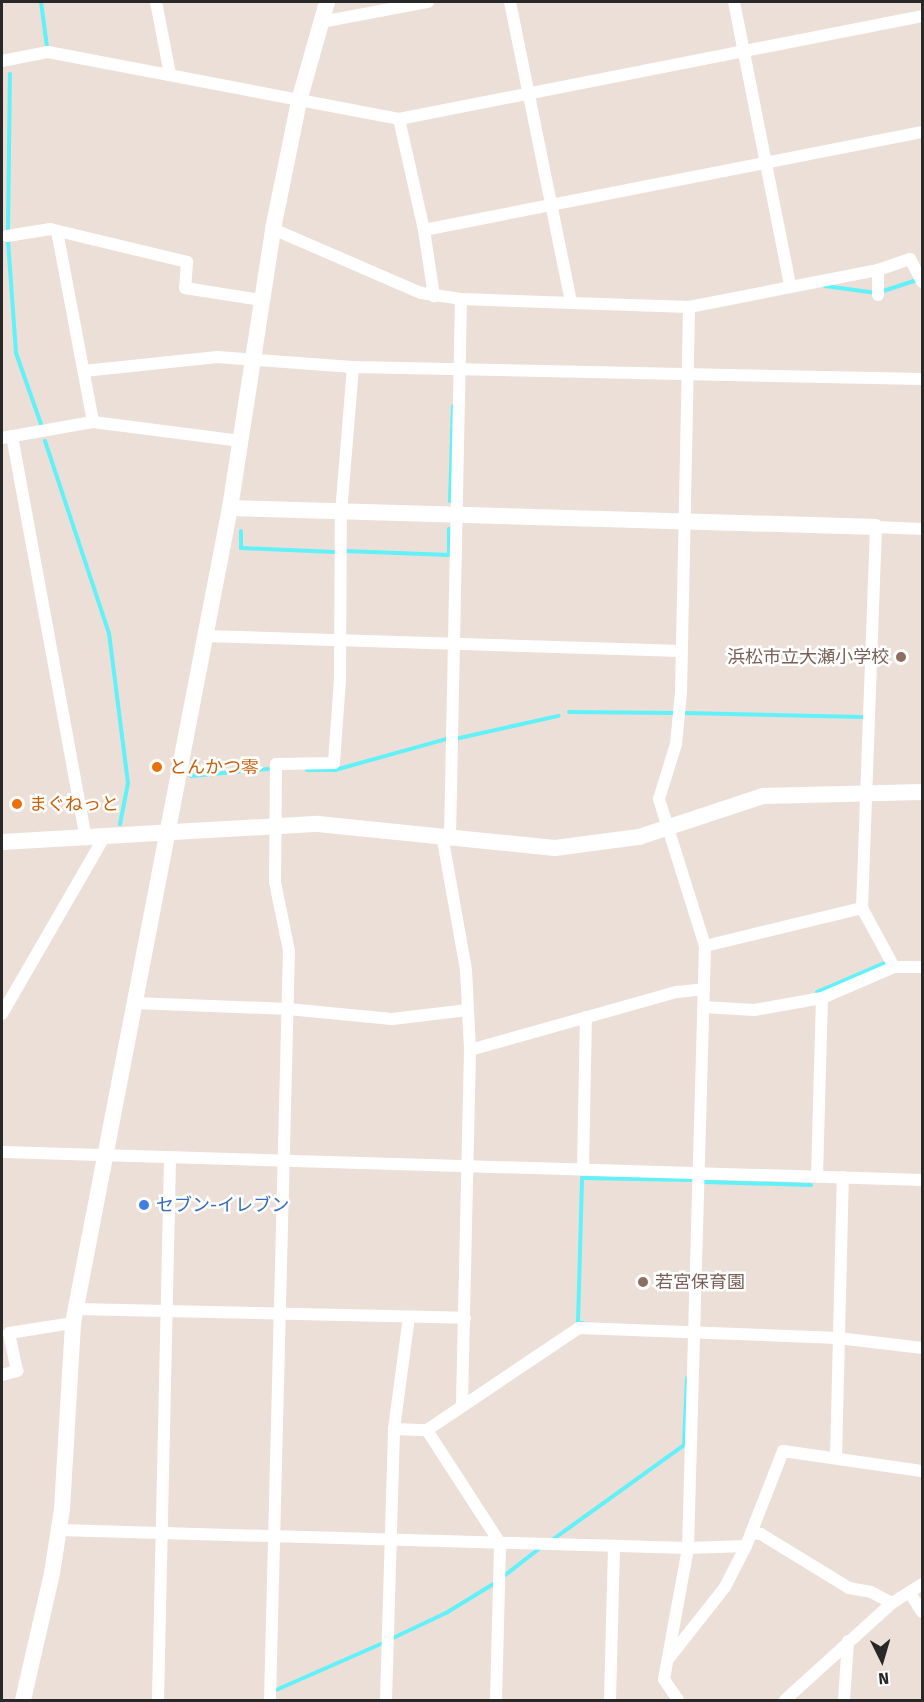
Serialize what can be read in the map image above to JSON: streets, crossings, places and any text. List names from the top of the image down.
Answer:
{
  "places": [
    "浜松市立大瀬小学校",
    "とんかつ零",
    "まぐねっと",
    "セブン-イレブン",
    "若宮保育園"
  ],
  "north": "bottom"
}
